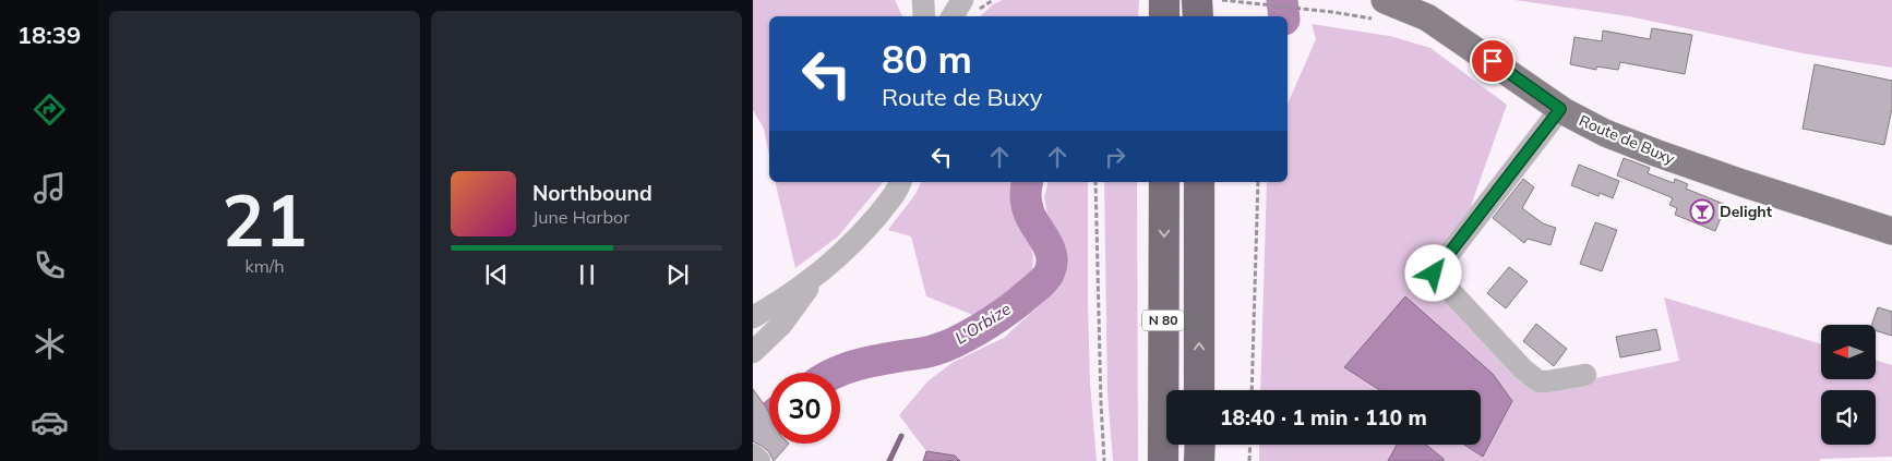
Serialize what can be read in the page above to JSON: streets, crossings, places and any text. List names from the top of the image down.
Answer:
{
  "streets": {
    "highway": ["N 80"],
    "main road": ["Route de Buxy"]
  },
  "water": ["L'Orbize"],
  "places": {
    "bar": ["Delight"]
  },
  "north": "left",
  "page": {
    "tabs": "18:39",
    "tile": ["21", "km/h"],
    "turn": ["80 m", "Route de Buxy"],
    "song": ["Northbound", "June Harbor"],
    "limit": "30",
    "trip": "18:40 · 1 min · 110 m"
  }
}
